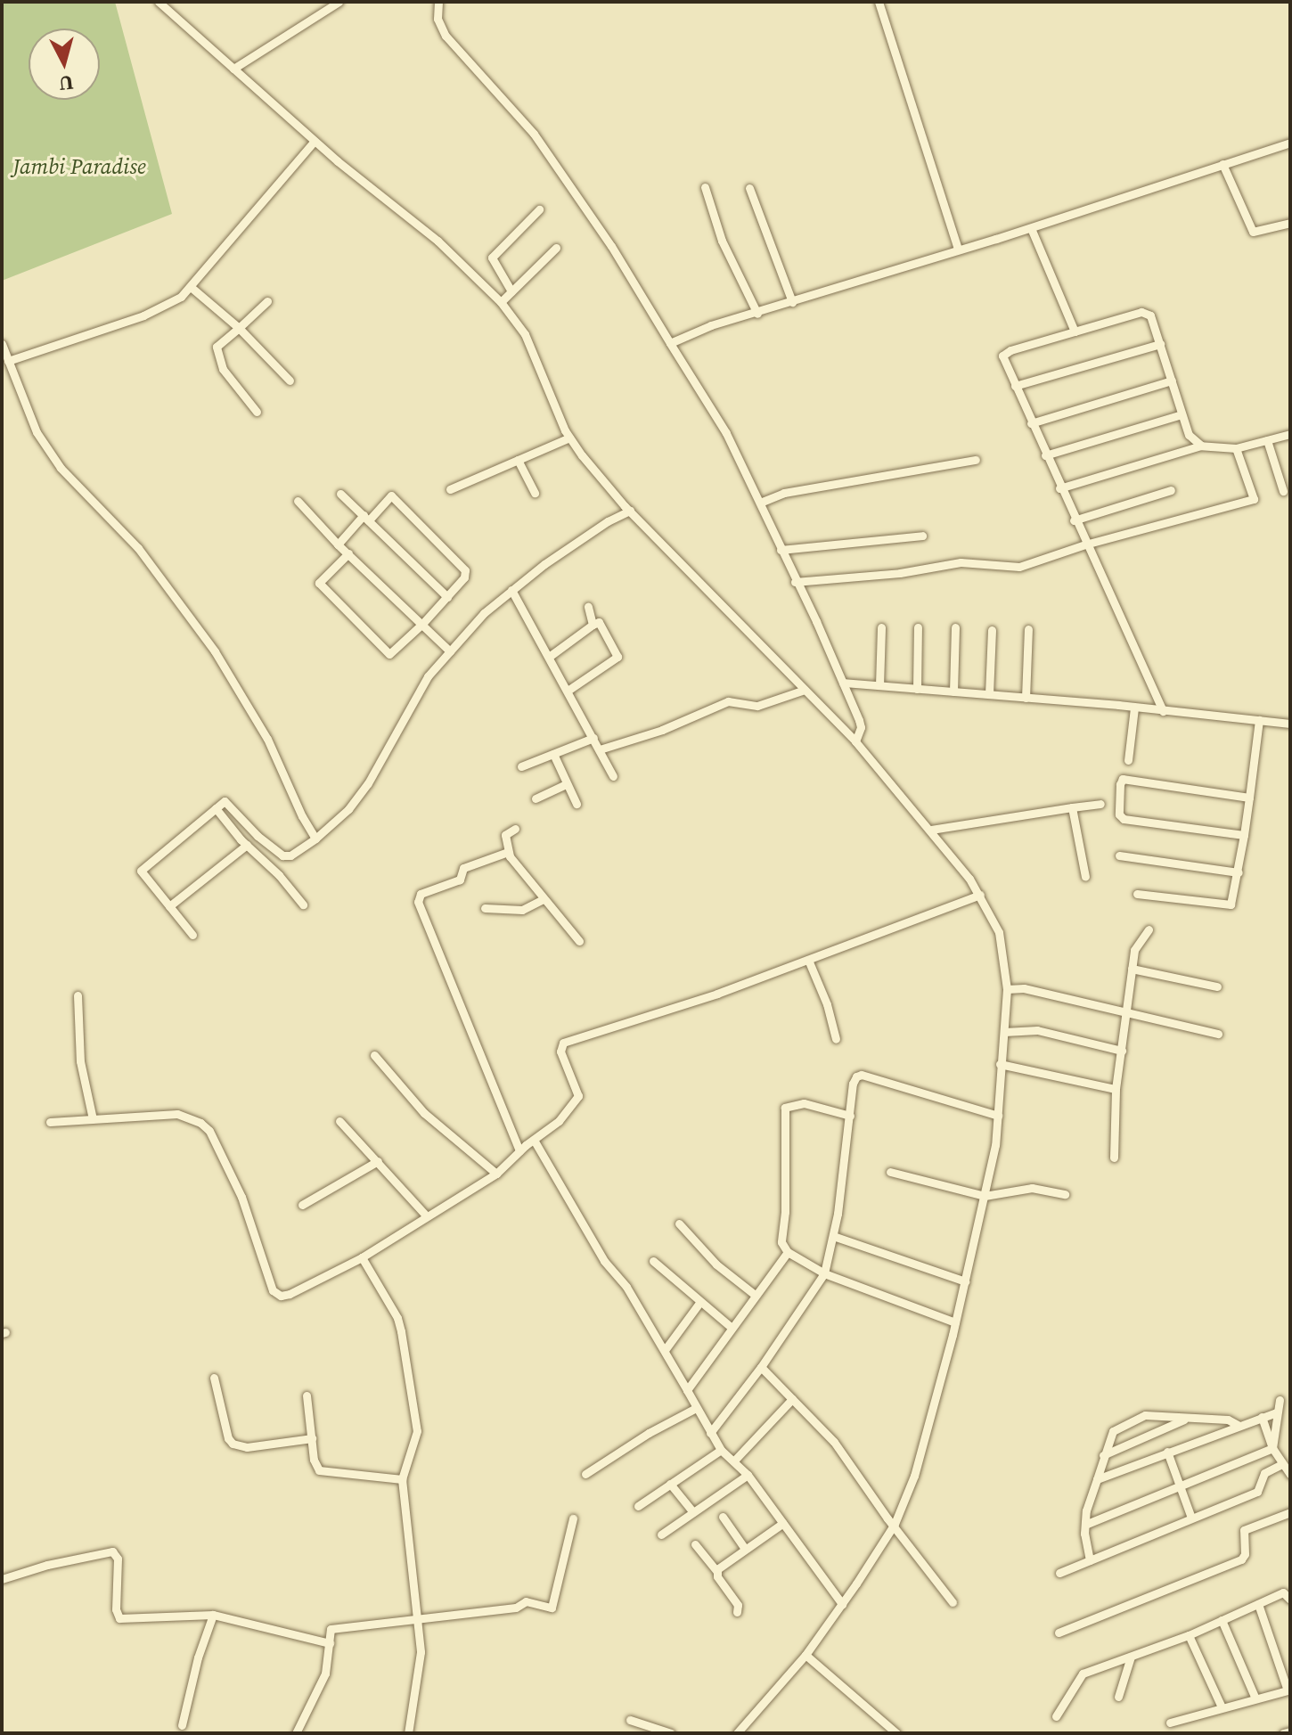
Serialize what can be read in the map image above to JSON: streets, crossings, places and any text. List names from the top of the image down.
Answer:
{
  "parks": ["Jambi Paradise"],
  "north": "bottom"
}
